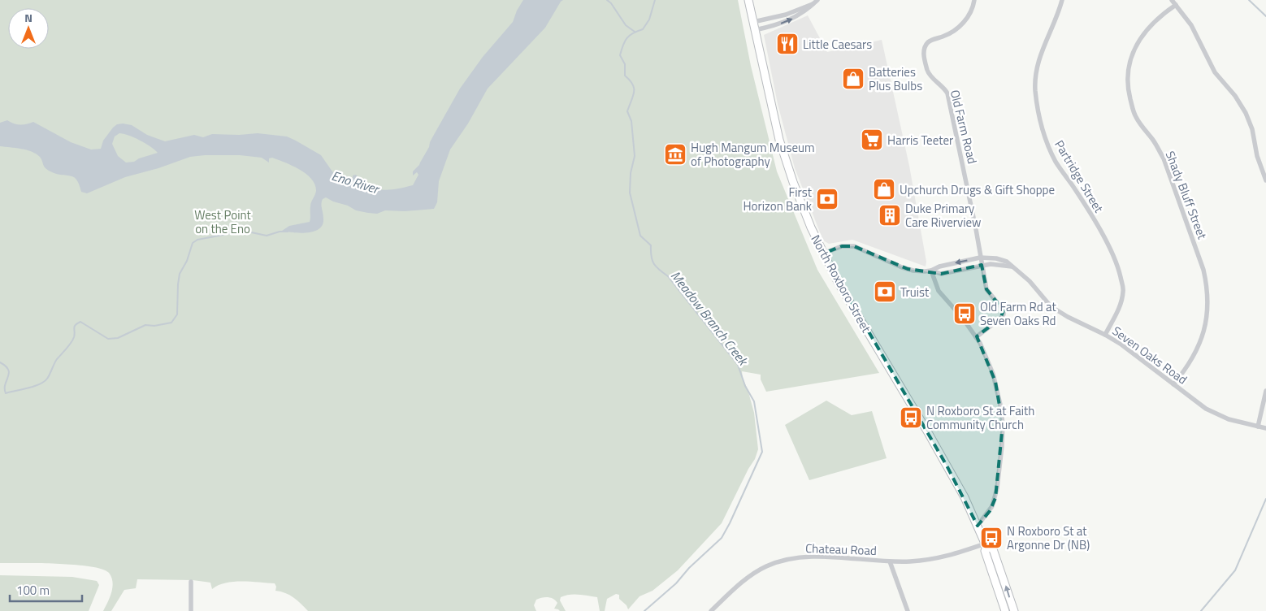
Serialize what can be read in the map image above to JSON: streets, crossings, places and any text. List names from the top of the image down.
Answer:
{
  "streets": {
    "highway": ["North Roxboro Street"],
    "street": [
      "Old Farm Road",
      "Partridge Street",
      "Shady Bluff Street",
      "Seven Oaks Road",
      "Chateau Road"
    ]
  },
  "crossings": [
    ["Old Farm Road", "Seven Oaks Road"],
    ["Partridge Street", "Seven Oaks Road"],
    ["Shady Bluff Street", "Seven Oaks Road"],
    ["North Roxboro Street", "Chateau Road"]
  ],
  "water": ["Eno River", "Meadow Branch Creek"],
  "parks": ["West Point on the Eno"],
  "places": {
    "restaurant": ["Little Caesars"],
    "shop": ["Batteries Plus Bulbs", "Upchurch Drugs & Gift Shoppe"],
    "supermarket": ["Harris Teeter"],
    "museum": ["Hugh Mangum Museum of Photography"],
    "bank": ["First Horizon Bank", "Truist"],
    "building": ["Duke Primary Care Riverview"],
    "bus stop": ["Old Farm Rd at Seven Oaks Rd", "N Roxboro St at Faith Community Church", "N Roxboro St at Argonne Dr (NB)"]
  },
  "scale_bar": "100 m",
  "north": "top"
}
